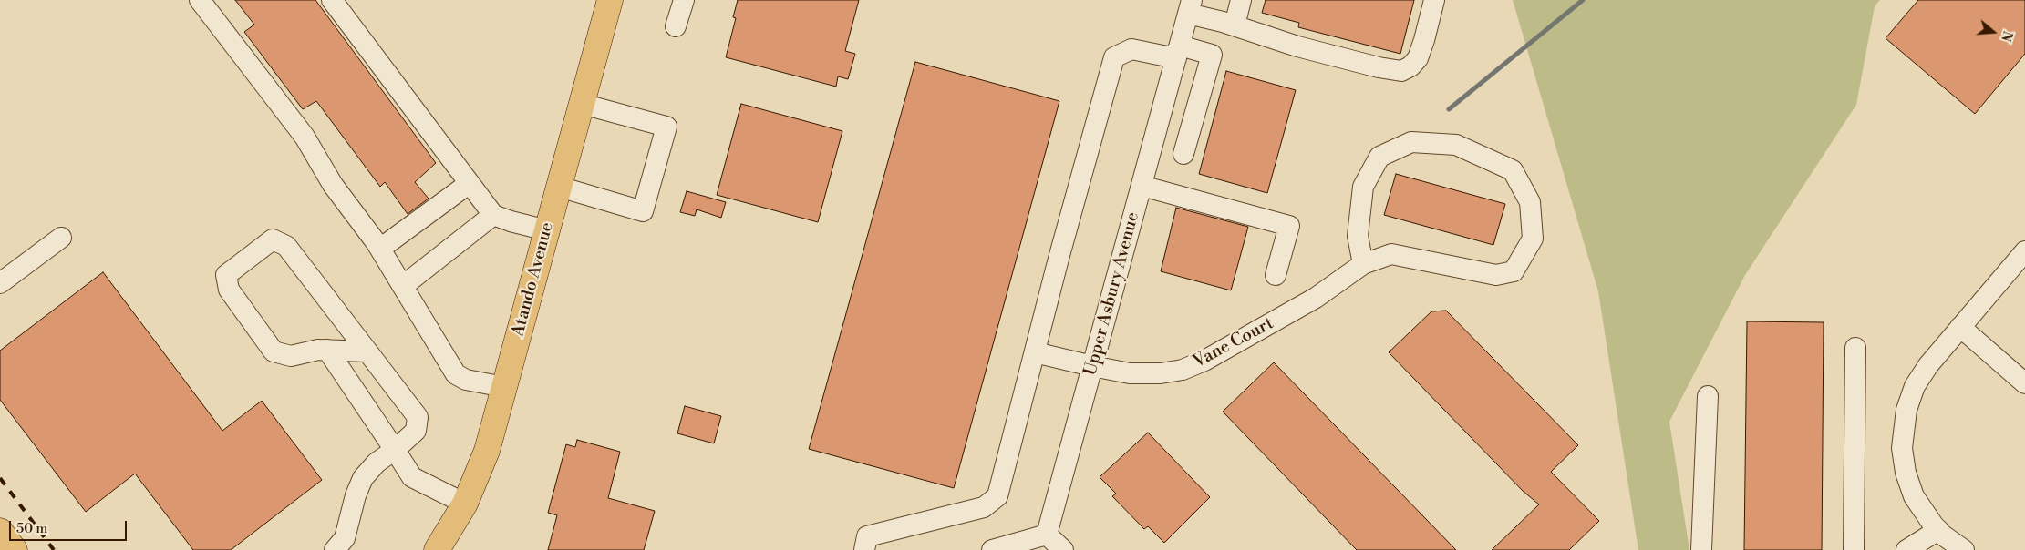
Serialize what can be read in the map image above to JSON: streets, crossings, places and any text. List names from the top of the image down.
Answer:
{
  "streets": {
    "main road": ["Atando Avenue"],
    "street": ["Upper Asbury Avenue", "Vane Court"]
  },
  "crossings": [
    ["Upper Asbury Avenue", "Vane Court"]
  ],
  "scale_bar": "50 m",
  "north": "right"
}
